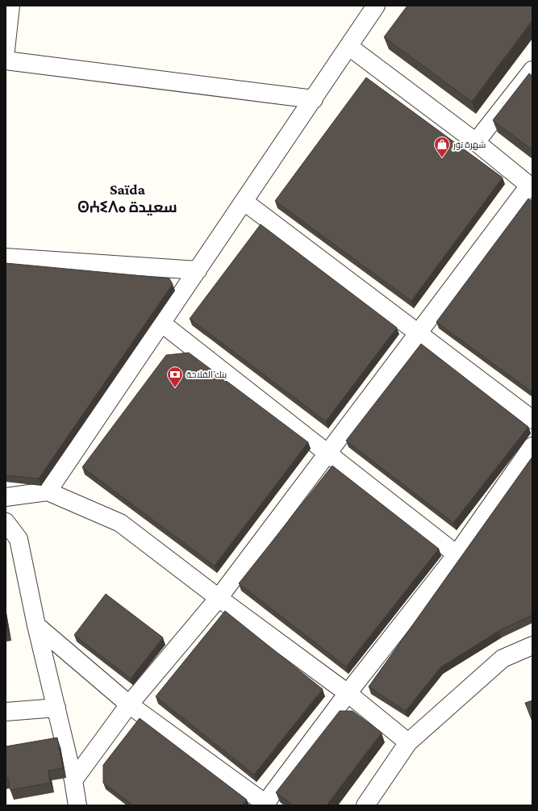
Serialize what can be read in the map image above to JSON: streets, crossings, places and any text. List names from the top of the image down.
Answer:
{
  "districts": ["Saïda ⵙⵄⵉⴷⴰ سعيدة"],
  "places": {
    "shop": ["شهرة تور"],
    "bank": ["بنك الفلاحة"]
  }
}
